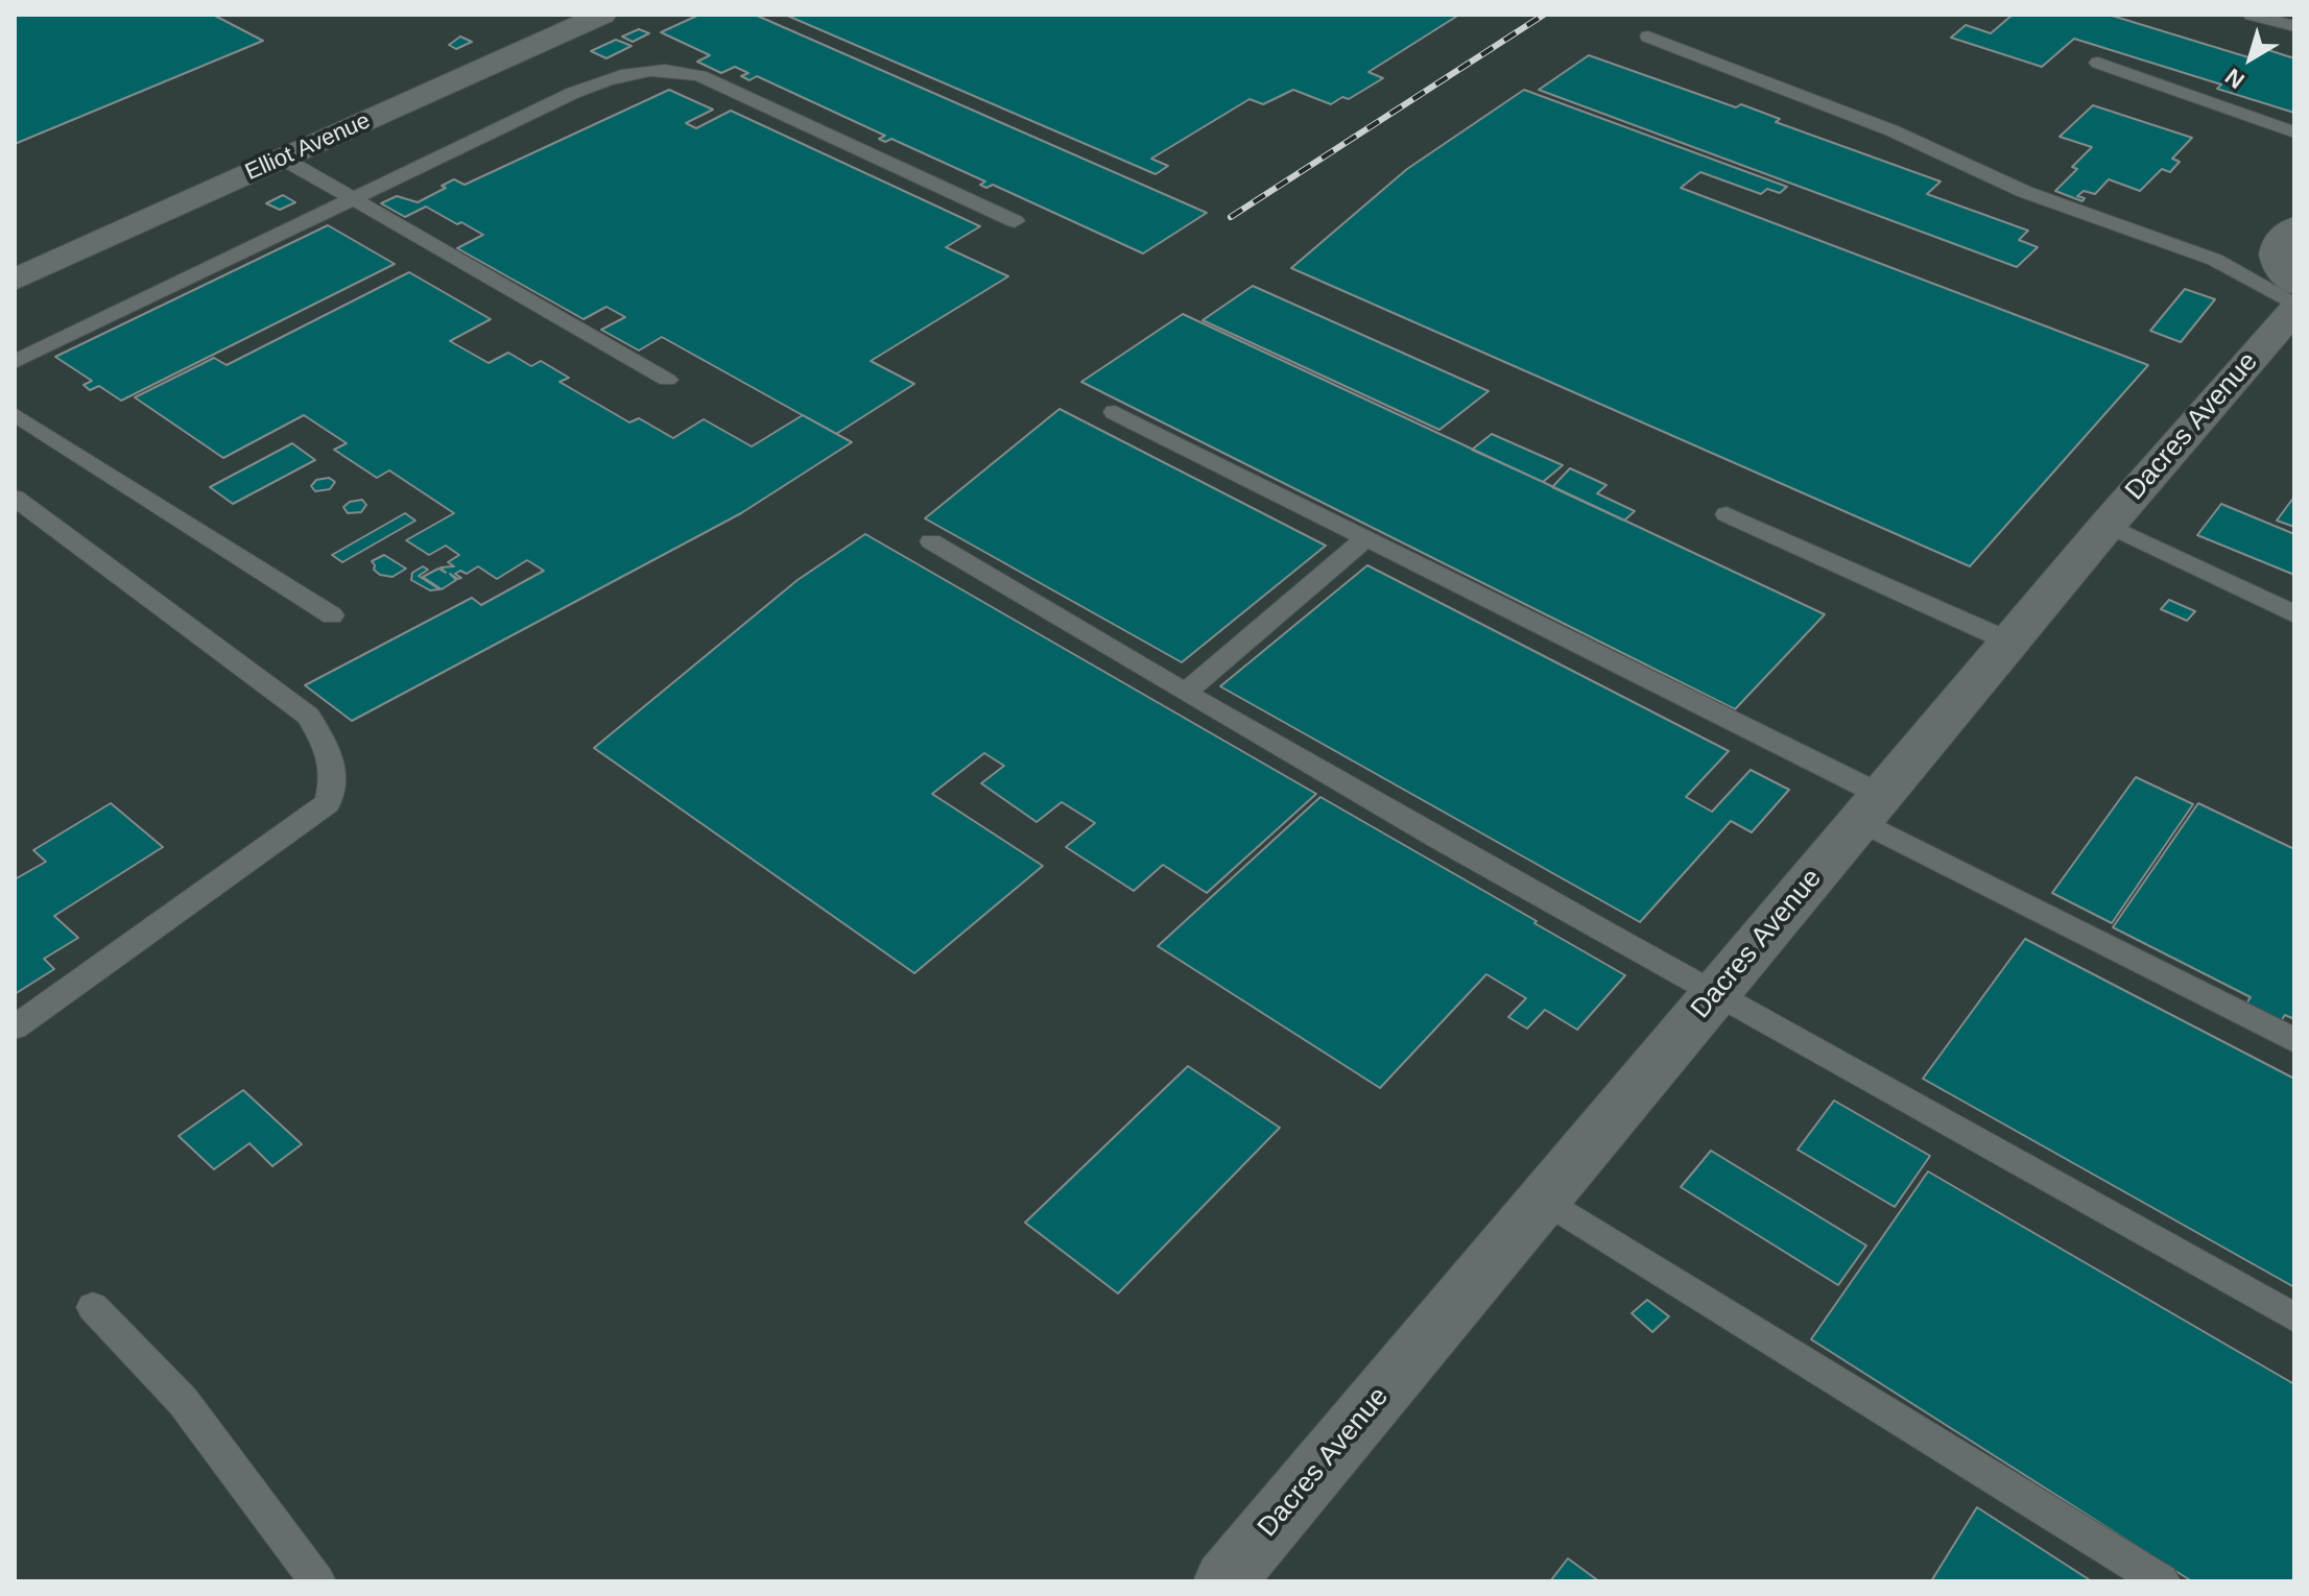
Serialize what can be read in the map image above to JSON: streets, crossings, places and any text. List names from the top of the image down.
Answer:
{
  "streets": {
    "street": ["Elliot Avenue", "Dacres Avenue"]
  },
  "north": "bottom left"
}
